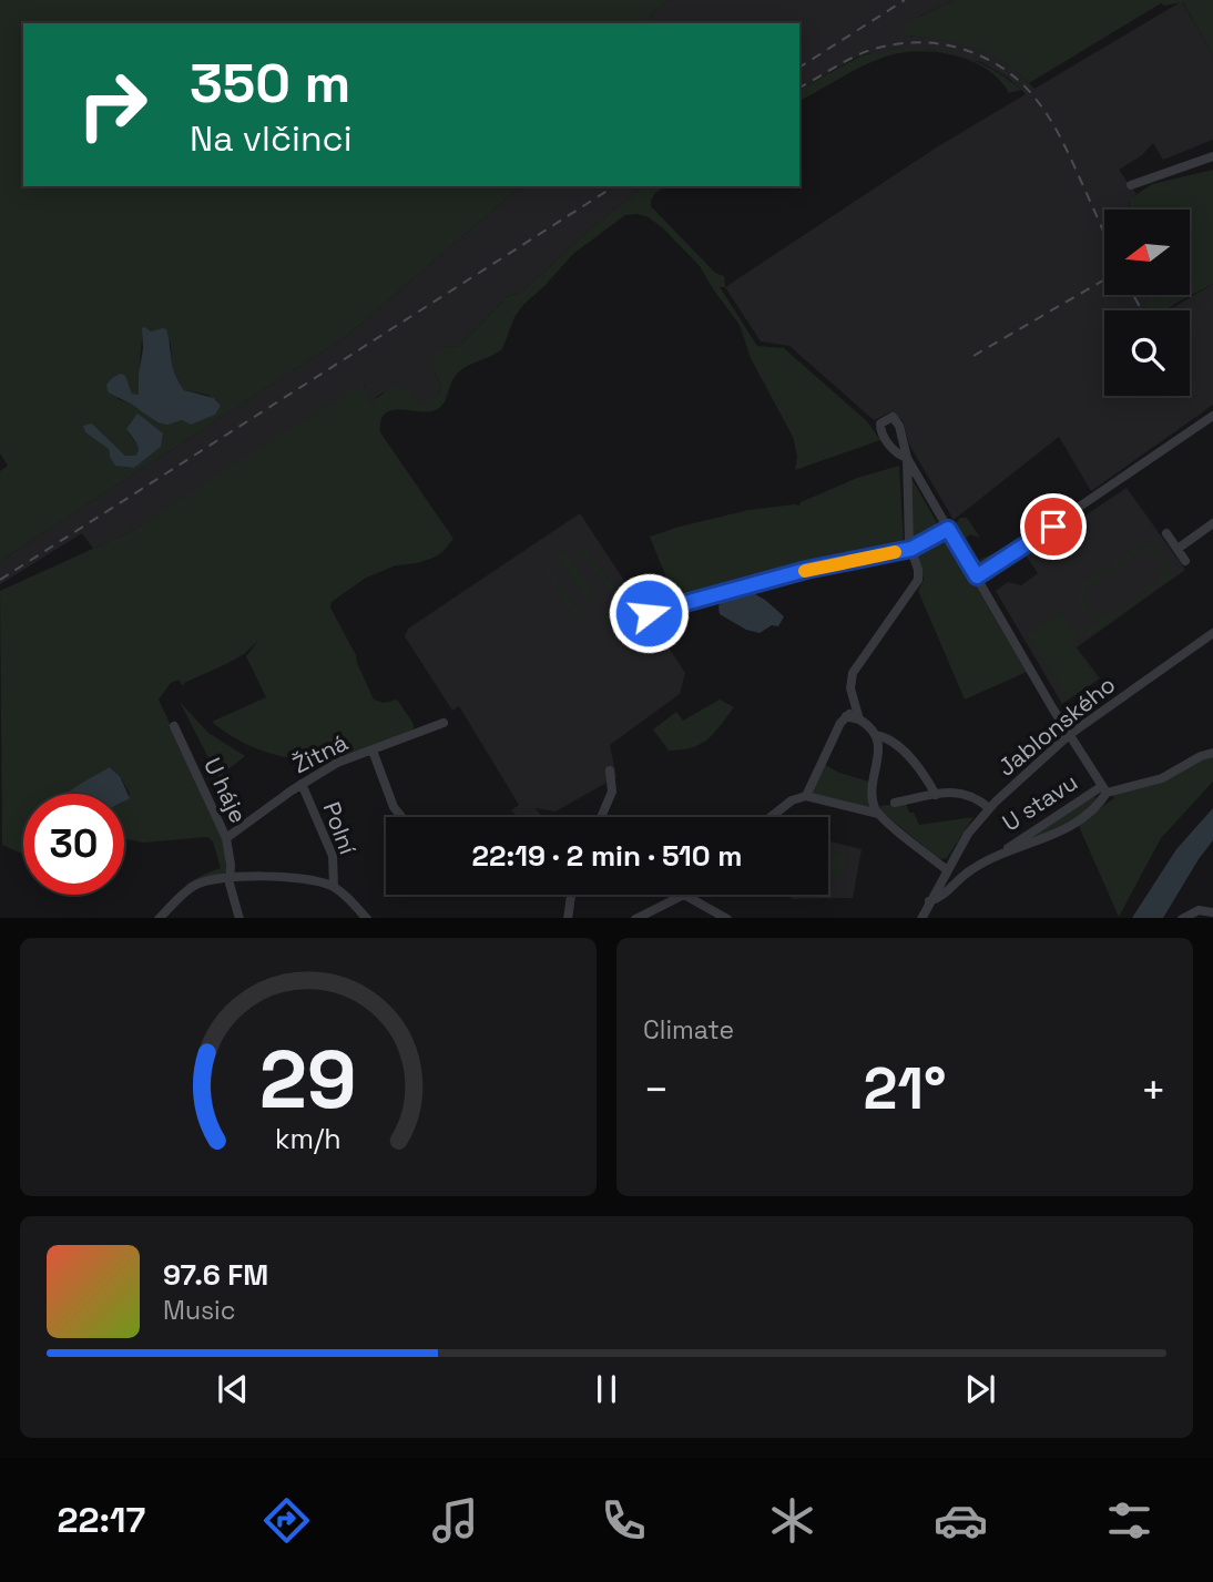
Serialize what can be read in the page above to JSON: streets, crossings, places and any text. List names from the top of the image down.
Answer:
{
  "streets": {
    "street": [
      "Jablonského",
      "Žitná",
      "U háje",
      "U stavu",
      "Polní"
    ]
  },
  "crossings": [
    ["Jablonského", "U stavu"],
    ["Žitná", "U háje"],
    ["Žitná", "Polní"]
  ],
  "north": "left",
  "page": {
    "turn": ["350 m", "Na vlčinci"],
    "limit": "30",
    "trip": "22:19 · 2 min · 510 m",
    "tile": "Climate",
    "heat": ["−", "21°", "+"],
    "song": ["97.6 FM", "Music"],
    "tabs": "22:17",
    "gauge": ["29", "km/h"]
  }
}
